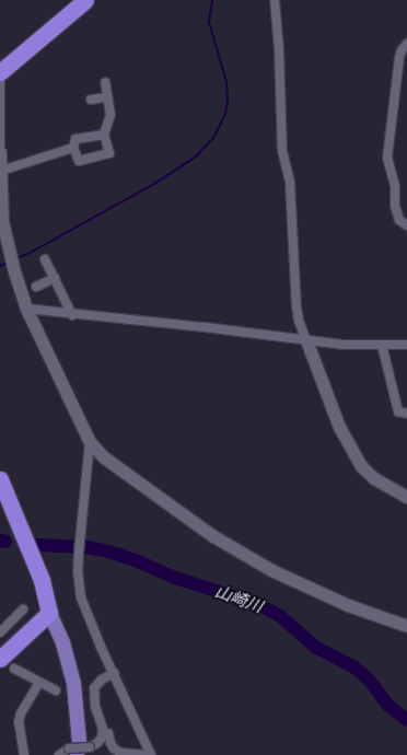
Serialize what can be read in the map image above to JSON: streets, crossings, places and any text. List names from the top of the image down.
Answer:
{
  "water": ["山崎川"]
}
